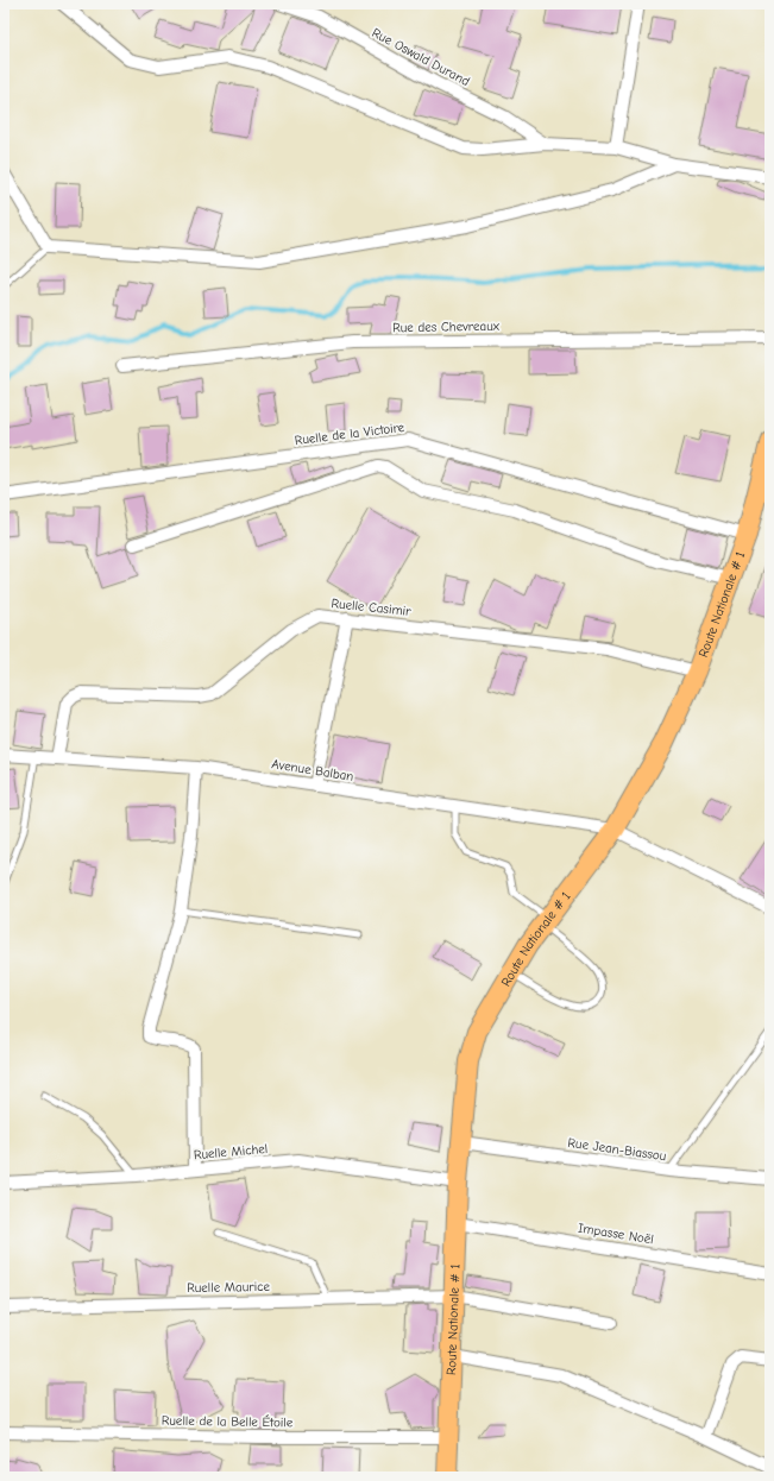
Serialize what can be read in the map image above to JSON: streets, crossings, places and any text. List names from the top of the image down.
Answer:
{
  "streets": {
    "main road": ["Route Nationale # 1"],
    "street": [
      "Rue Oswald Durand",
      "Rue des Chevreaux",
      "Ruelle de la Victoire",
      "Ruelle Casimir",
      "Avenue Balban",
      "Rue Jean-Biassou",
      "Ruelle Michel",
      "Impasse Noël",
      "Ruelle Maurice",
      "Ruelle de la Belle Étoile"
    ]
  },
  "crossings": [
    ["Ruelle de la Victoire", "Route Nationale # 1"],
    ["Route Nationale # 1", "Ruelle Casimir"],
    ["Route Nationale # 1", "Avenue Balban"],
    ["Route Nationale # 1", "Rue Jean-Biassou"],
    ["Route Nationale # 1", "Ruelle Michel"],
    ["Route Nationale # 1", "Impasse Noël"],
    ["Route Nationale # 1", "Ruelle Maurice"],
    ["Route Nationale # 1", "Ruelle de la Belle Étoile"],
    ["Ruelle Casimir", "Avenue Balban"]
  ]
}
